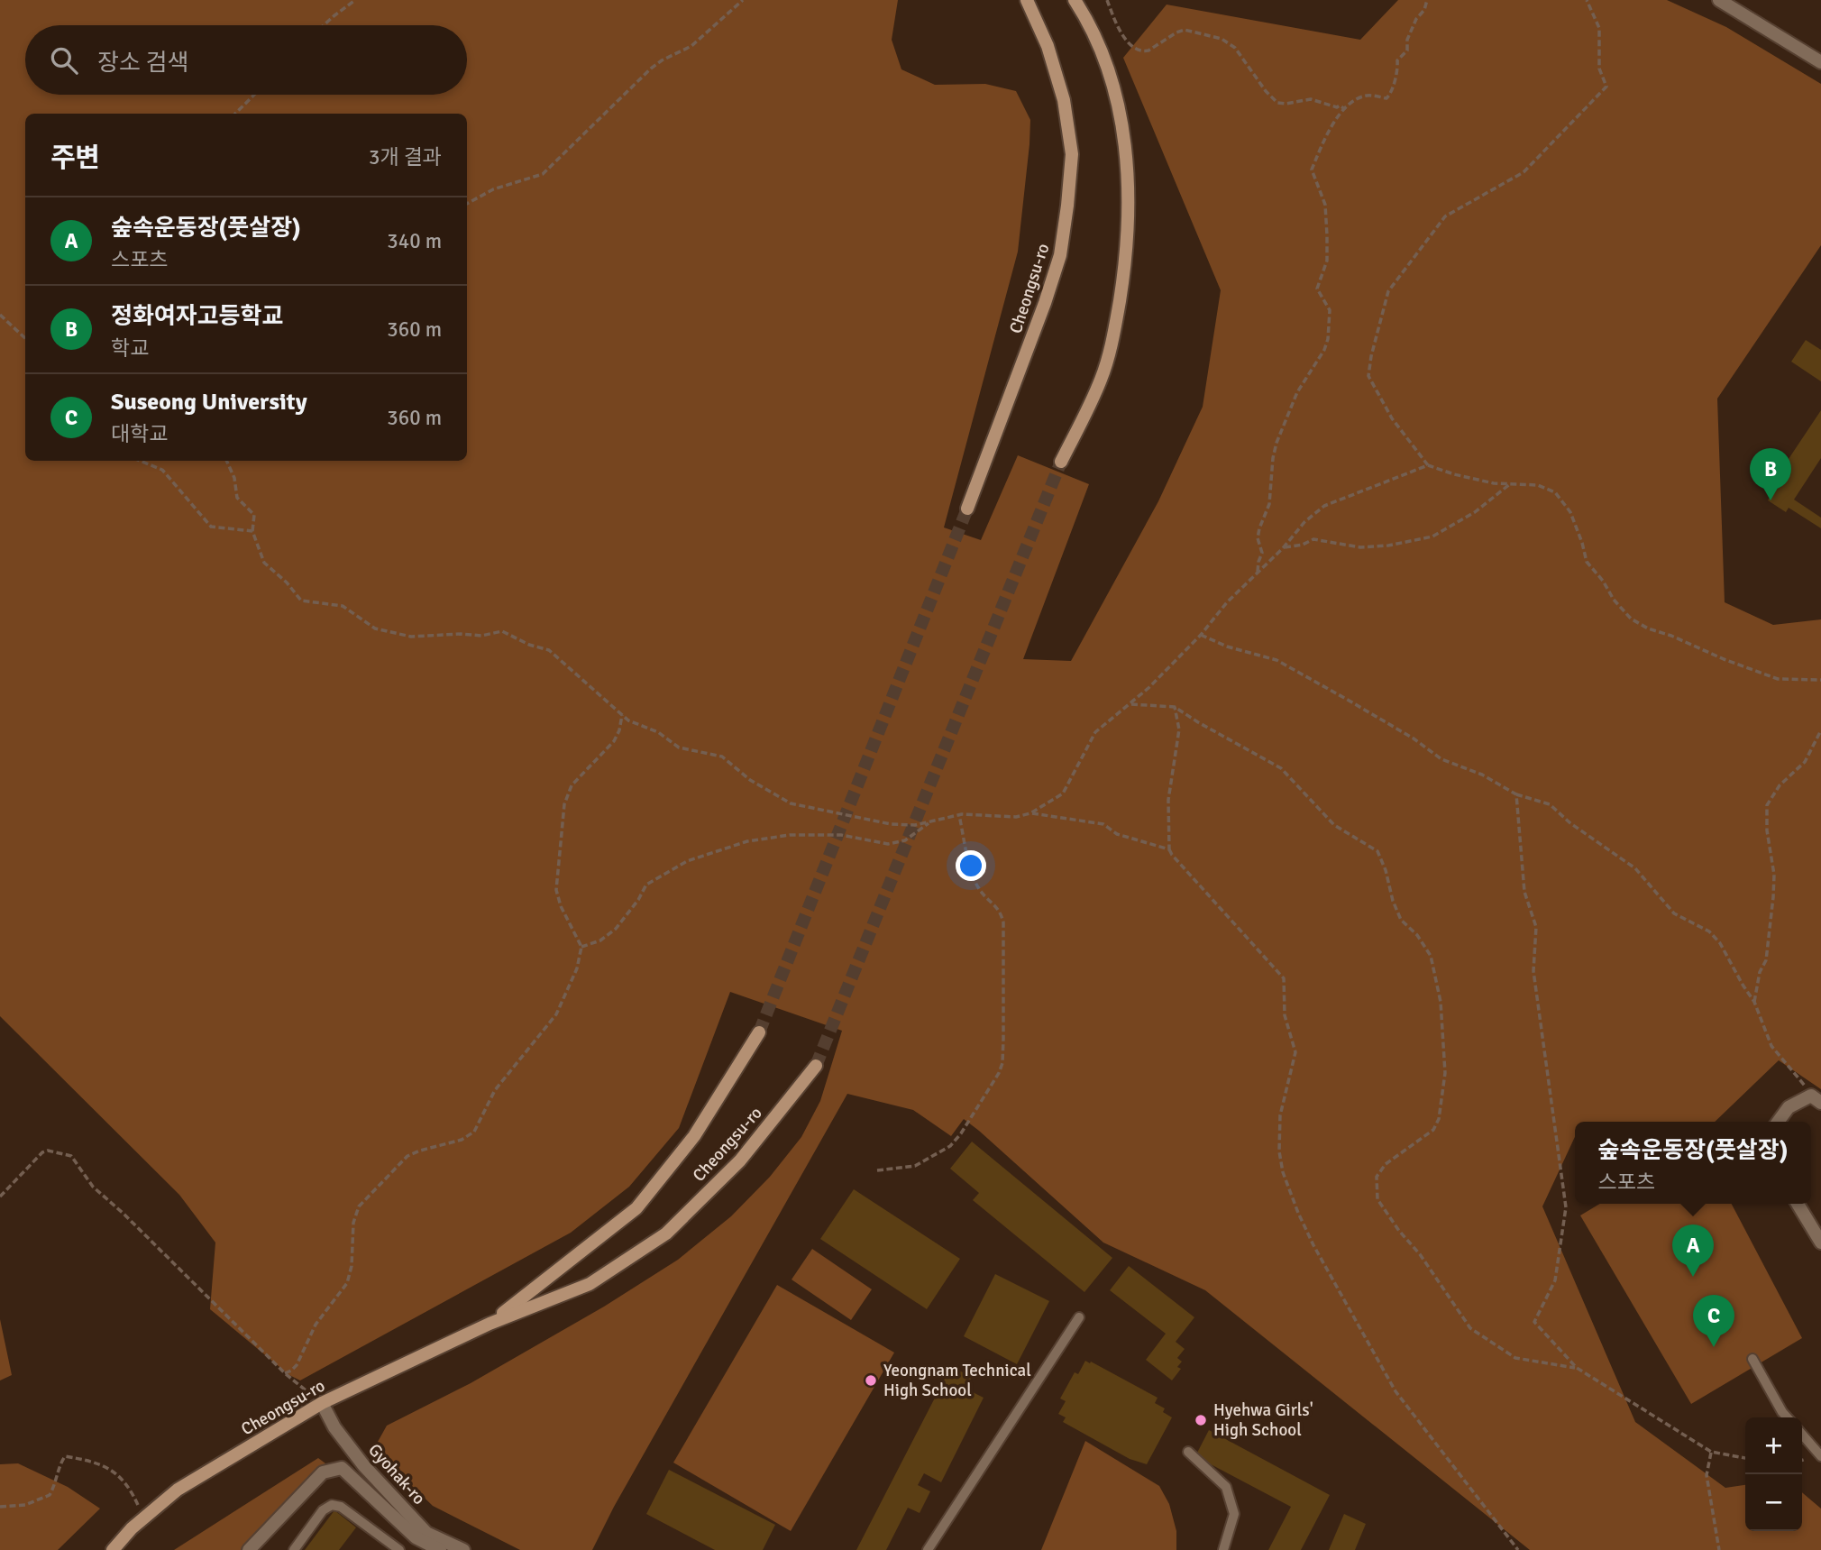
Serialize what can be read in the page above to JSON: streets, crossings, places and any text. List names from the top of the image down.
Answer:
{
  "streets": {
    "main road": ["Cheongsu-ro"],
    "street": ["Gyohak-ro"]
  },
  "crossings": [
    ["Cheongsu-ro", "Gyohak-ro"]
  ],
  "places": ["Yeongnam Technical High School", "Hyehwa Girls' High School"],
  "page": {
    "search": "장소 검색",
    "heading": ["주변", "3개 결과"],
    "list": [
      {
        "mark": "A",
        "name": "숲속운동장(풋살장)",
        "note": "스포츠",
        "value": "340 m"
      },
      {
        "mark": "B",
        "name": "정화여자고등학교",
        "note": "학교",
        "value": "360 m"
      },
      {
        "mark": "C",
        "name": "Suseong University",
        "note": "대학교",
        "value": "360 m"
      }
    ],
    "pins": ["B", "A", "C"],
    "popup": ["숲속운동장(풋살장)", "스포츠"],
    "map_buttons": ["+", "−"]
  }
}
